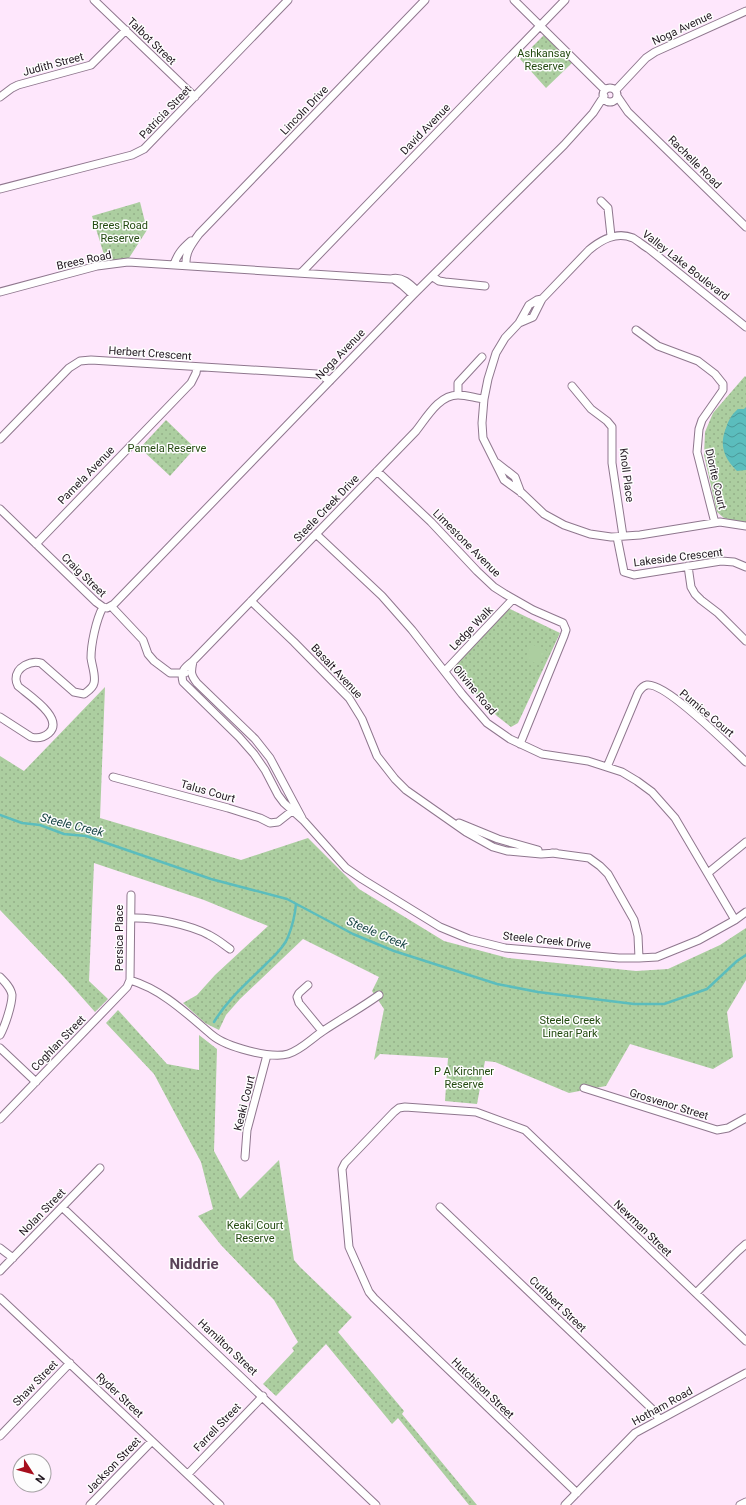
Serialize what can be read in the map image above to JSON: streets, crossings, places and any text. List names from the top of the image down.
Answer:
{
  "streets": {
    "street": [
      "Noga Avenue",
      "Talbot Street",
      "Judith Street",
      "Lincoln Drive",
      "Patricia Street",
      "David Avenue",
      "Rachelle Road",
      "Brees Road",
      "Valley Lake Boulevard",
      "Herbert Crescent",
      "Pamela Avenue",
      "Knoll Place",
      "Diorite Court",
      "Steele Creek Drive",
      "Limestone Avenue",
      "Lakeside Crescent",
      "Craig Street",
      "Ledge Walk",
      "Basalt Avenue",
      "Olivine Road",
      "Pumice Court",
      "Talus Court",
      "Persica Place",
      "Coghlan Street",
      "Keaki Court",
      "Grosvenor Street",
      "Nolan Street",
      "Newman Street",
      "Cuthbert Street",
      "Hamilton Street",
      "Shaw Street",
      "Hutchison Street",
      "Ryder Street",
      "Hotham Road",
      "Farrell Street",
      "Jackson Street"
    ]
  },
  "crossings": [
    ["Noga Avenue", "Rachelle Road"],
    ["Noga Avenue", "Herbert Crescent"],
    ["Noga Avenue", "Craig Street"],
    ["Talbot Street", "Judith Street"],
    ["Talbot Street", "Patricia Street"],
    ["Lincoln Drive", "Brees Road"],
    ["Herbert Crescent", "Pamela Avenue"],
    ["Pamela Avenue", "Craig Street"],
    ["Knoll Place", "Lakeside Crescent"],
    ["Steele Creek Drive", "Limestone Avenue"],
    ["Steele Creek Drive", "Basalt Avenue"],
    ["Steele Creek Drive", "Olivine Road"],
    ["Steele Creek Drive", "Talus Court"],
    ["Limestone Avenue", "Ledge Walk"],
    ["Limestone Avenue", "Olivine Road"],
    ["Ledge Walk", "Olivine Road"],
    ["Olivine Road", "Pumice Court"],
    ["Persica Place", "Coghlan Street"],
    ["Nolan Street", "Hamilton Street"],
    ["Newman Street", "Hutchison Street"],
    ["Cuthbert Street", "Hotham Road"],
    ["Hamilton Street", "Farrell Street"],
    ["Shaw Street", "Ryder Street"],
    ["Hutchison Street", "Hotham Road"],
    ["Ryder Street", "Farrell Street"],
    ["Ryder Street", "Jackson Street"]
  ],
  "districts": ["Niddrie"],
  "water": ["Steele Creek"],
  "parks": [
    "Ashkansay Reserve",
    "Brees Road Reserve",
    "Pamela Reserve",
    "Steele Creek Linear Park",
    "P A Kirchner Reserve",
    "Keaki Court Reserve"
  ],
  "north": "bottom right"
}
